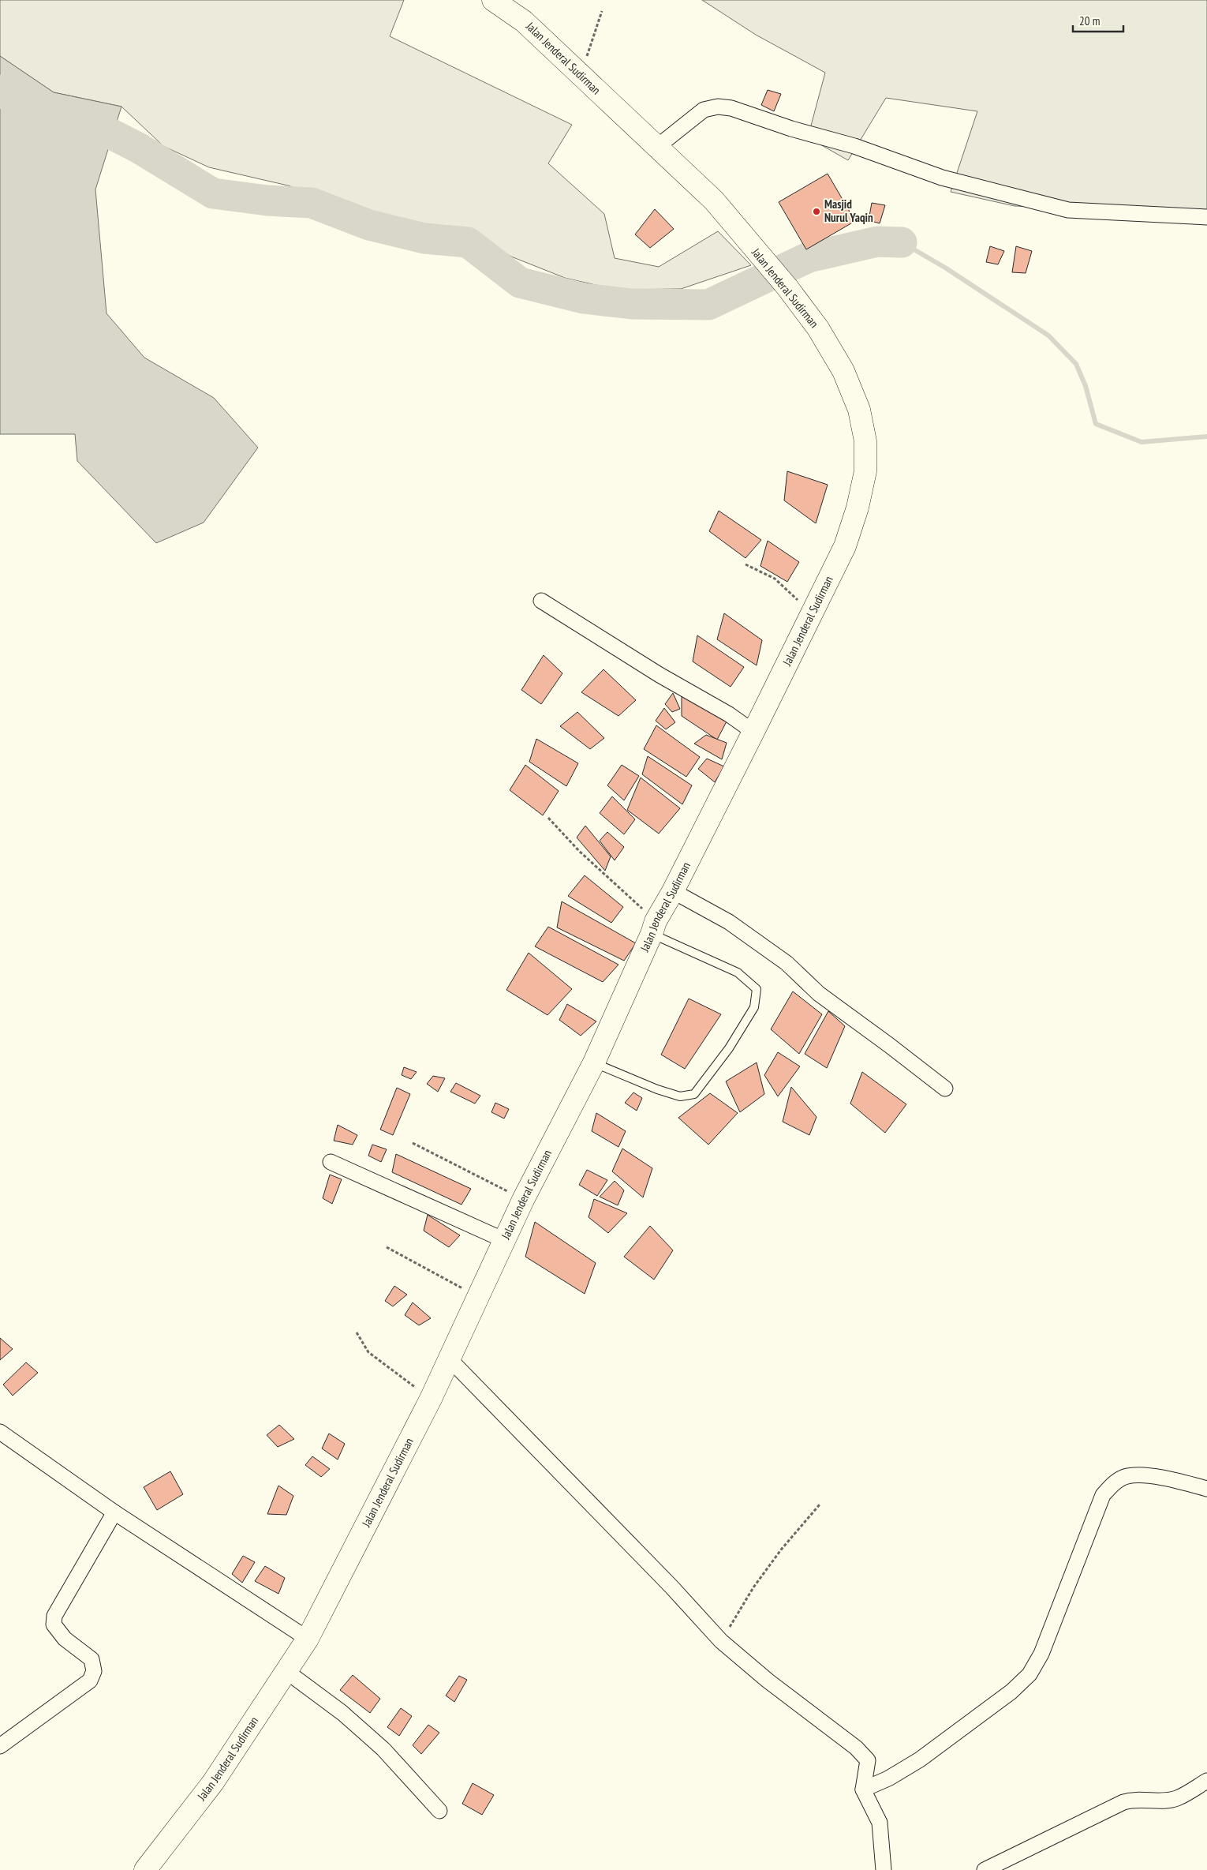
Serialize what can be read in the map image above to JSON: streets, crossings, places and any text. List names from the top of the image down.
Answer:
{
  "streets": {
    "highway": ["Jalan Jenderal Sudirman"]
  },
  "places": ["Masjid Nurul Yaqin"],
  "scale_bar": "20 m"
}
